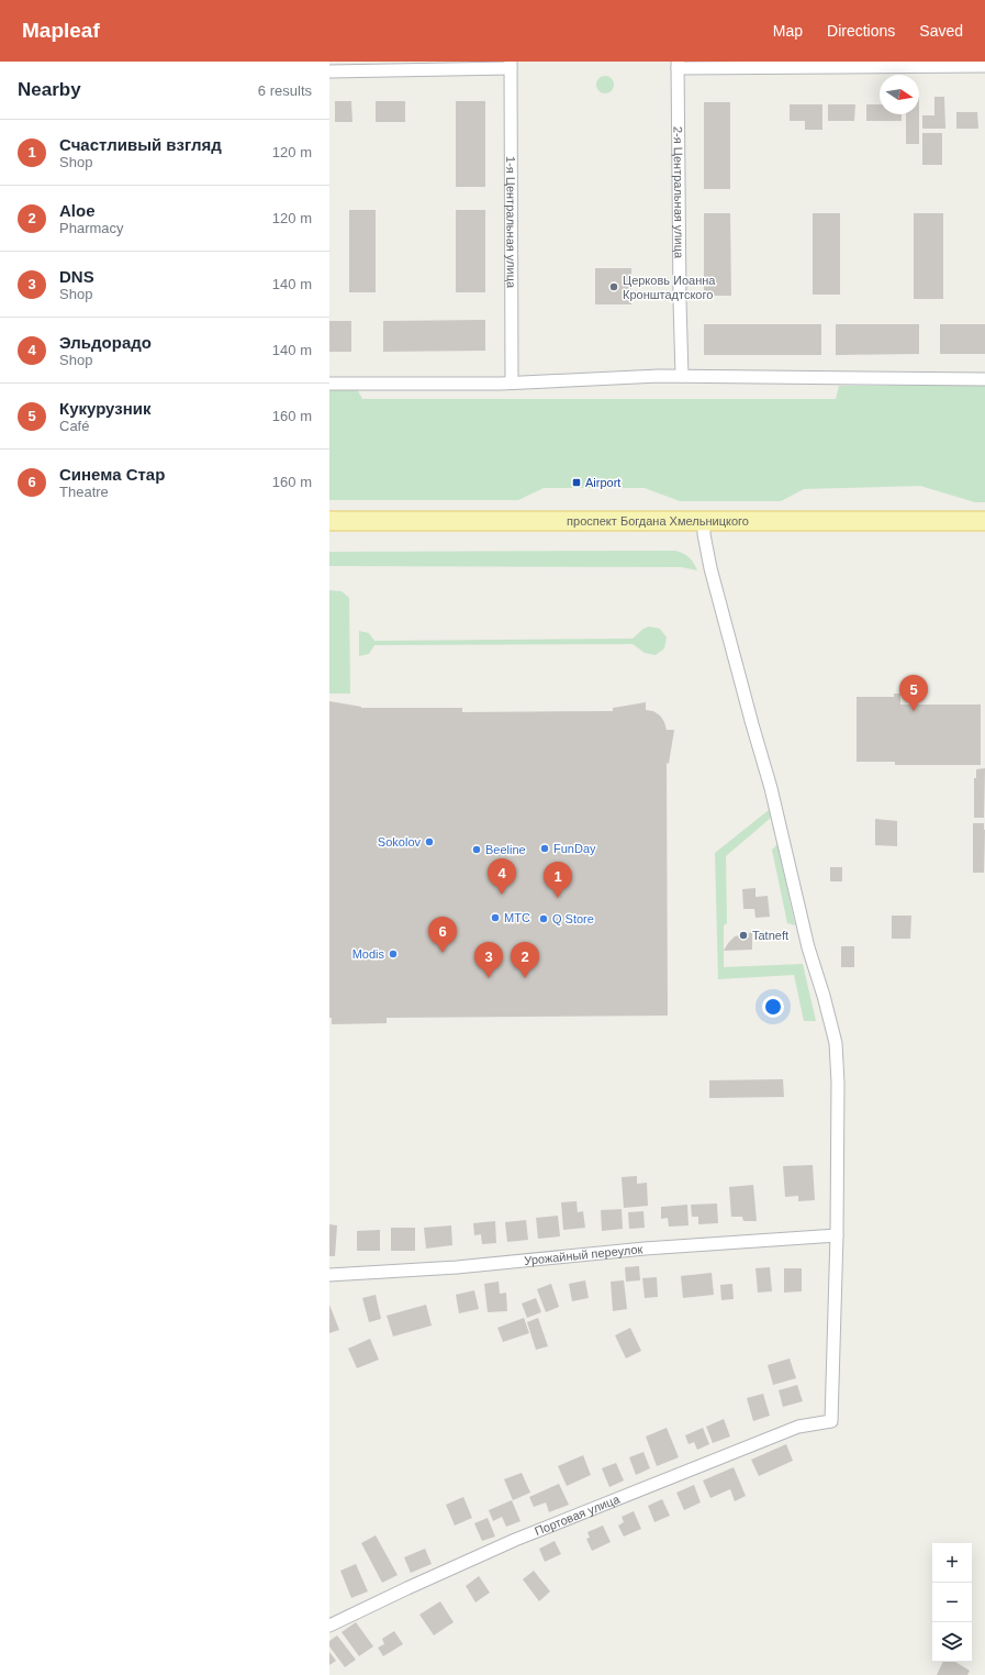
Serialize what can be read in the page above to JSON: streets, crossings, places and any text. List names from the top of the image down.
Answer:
{
  "streets": {
    "main road": ["проспект Богдана Хмельницкого"],
    "street": [
      "2-я Центральная улица",
      "1-я Центральная улица",
      "Урожайный переулок",
      "Портовая улица"
    ]
  },
  "crossings": [
    ["Урожайный переулок", "Портовая улица"]
  ],
  "places": {
    "other": [
      "Церковь Иоанна Кронштадтского",
      "Sokolov",
      "FunDay",
      "Beeline",
      "МТС",
      "Q Store",
      "Tatneft",
      "Modis"
    ],
    "transit": ["Airport"]
  },
  "north": "right",
  "page": {
    "header": "Mapleaf",
    "nav": ["Map", "Directions", "Saved"],
    "heading": ["Nearby", "6 results"],
    "list": [
      {
        "mark": "1",
        "name": "Счастливый взгляд",
        "note": "Shop",
        "value": "120 m"
      },
      {
        "mark": "2",
        "name": "Aloe",
        "note": "Pharmacy",
        "value": "120 m"
      },
      {
        "mark": "3",
        "name": "DNS",
        "note": "Shop",
        "value": "140 m"
      },
      {
        "mark": "4",
        "name": "Эльдорадо",
        "note": "Shop",
        "value": "140 m"
      },
      {
        "mark": "5",
        "name": "Кукурузник",
        "note": "Café",
        "value": "160 m"
      },
      {
        "mark": "6",
        "name": "Синема Стар",
        "note": "Theatre",
        "value": "160 m"
      }
    ],
    "pins": [
      "5",
      "4",
      "1",
      "6",
      "2",
      "3"
    ],
    "map_buttons": ["+", "−"]
  }
}
